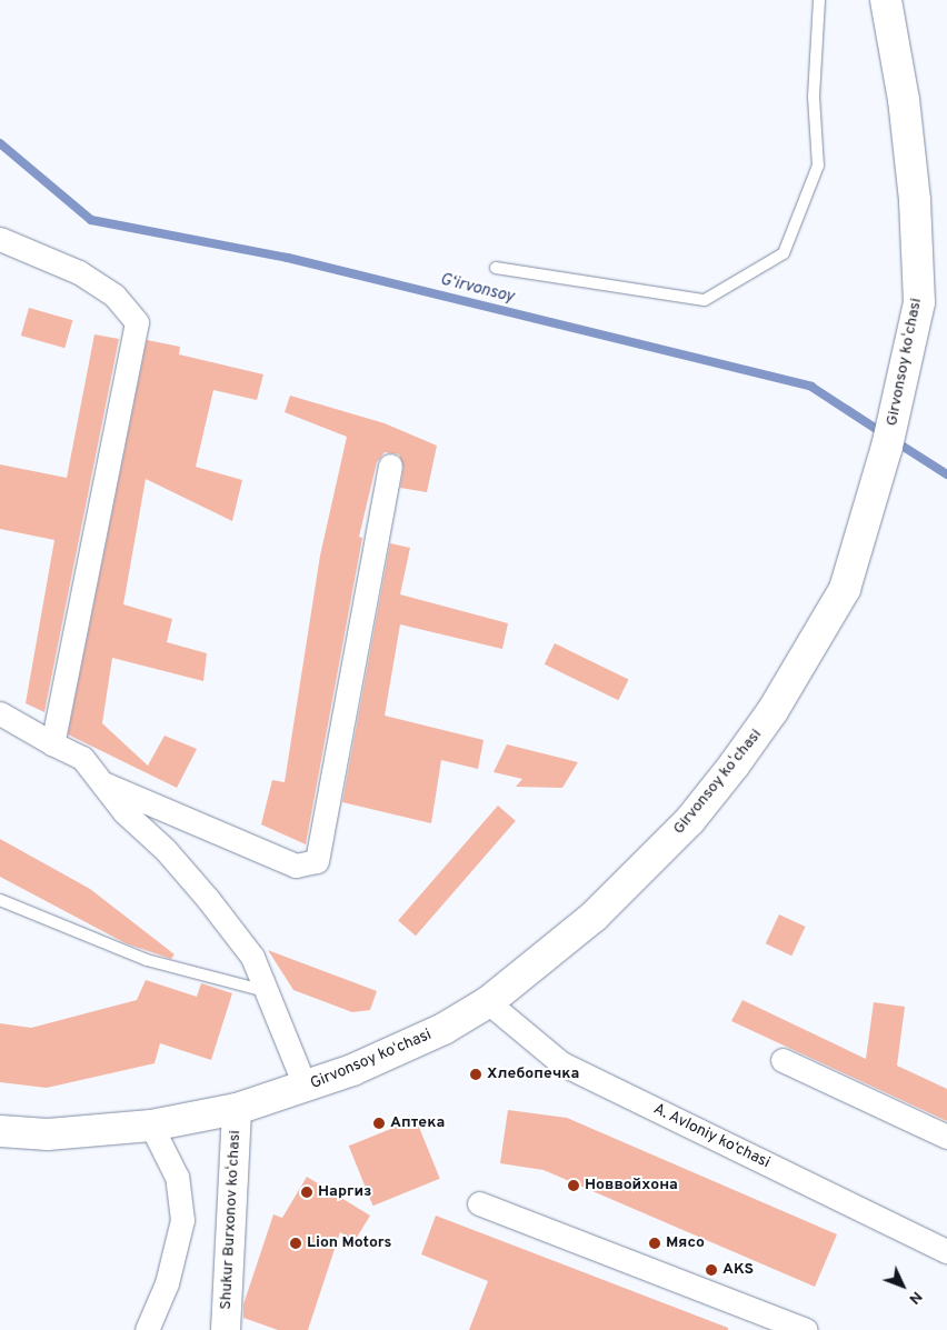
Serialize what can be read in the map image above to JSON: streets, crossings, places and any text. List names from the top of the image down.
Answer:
{
  "streets": {
    "main road": ["Girvonsoy koʻchasi"],
    "street": ["A. Avloniy ko‘chasi", "Shukur Burxonov koʻchasi"]
  },
  "crossings": [
    ["Girvonsoy koʻchasi", "A. Avloniy ko‘chasi"],
    ["Girvonsoy koʻchasi", "Shukur Burxonov koʻchasi"]
  ],
  "water": ["G‘irvonsoy"],
  "places": [
    "Хлебопечка",
    "Аптека",
    "Новвойхона",
    "Наргиз",
    "Lion Motors",
    "Мясо",
    "AKS"
  ],
  "north": "bottom right"
}
